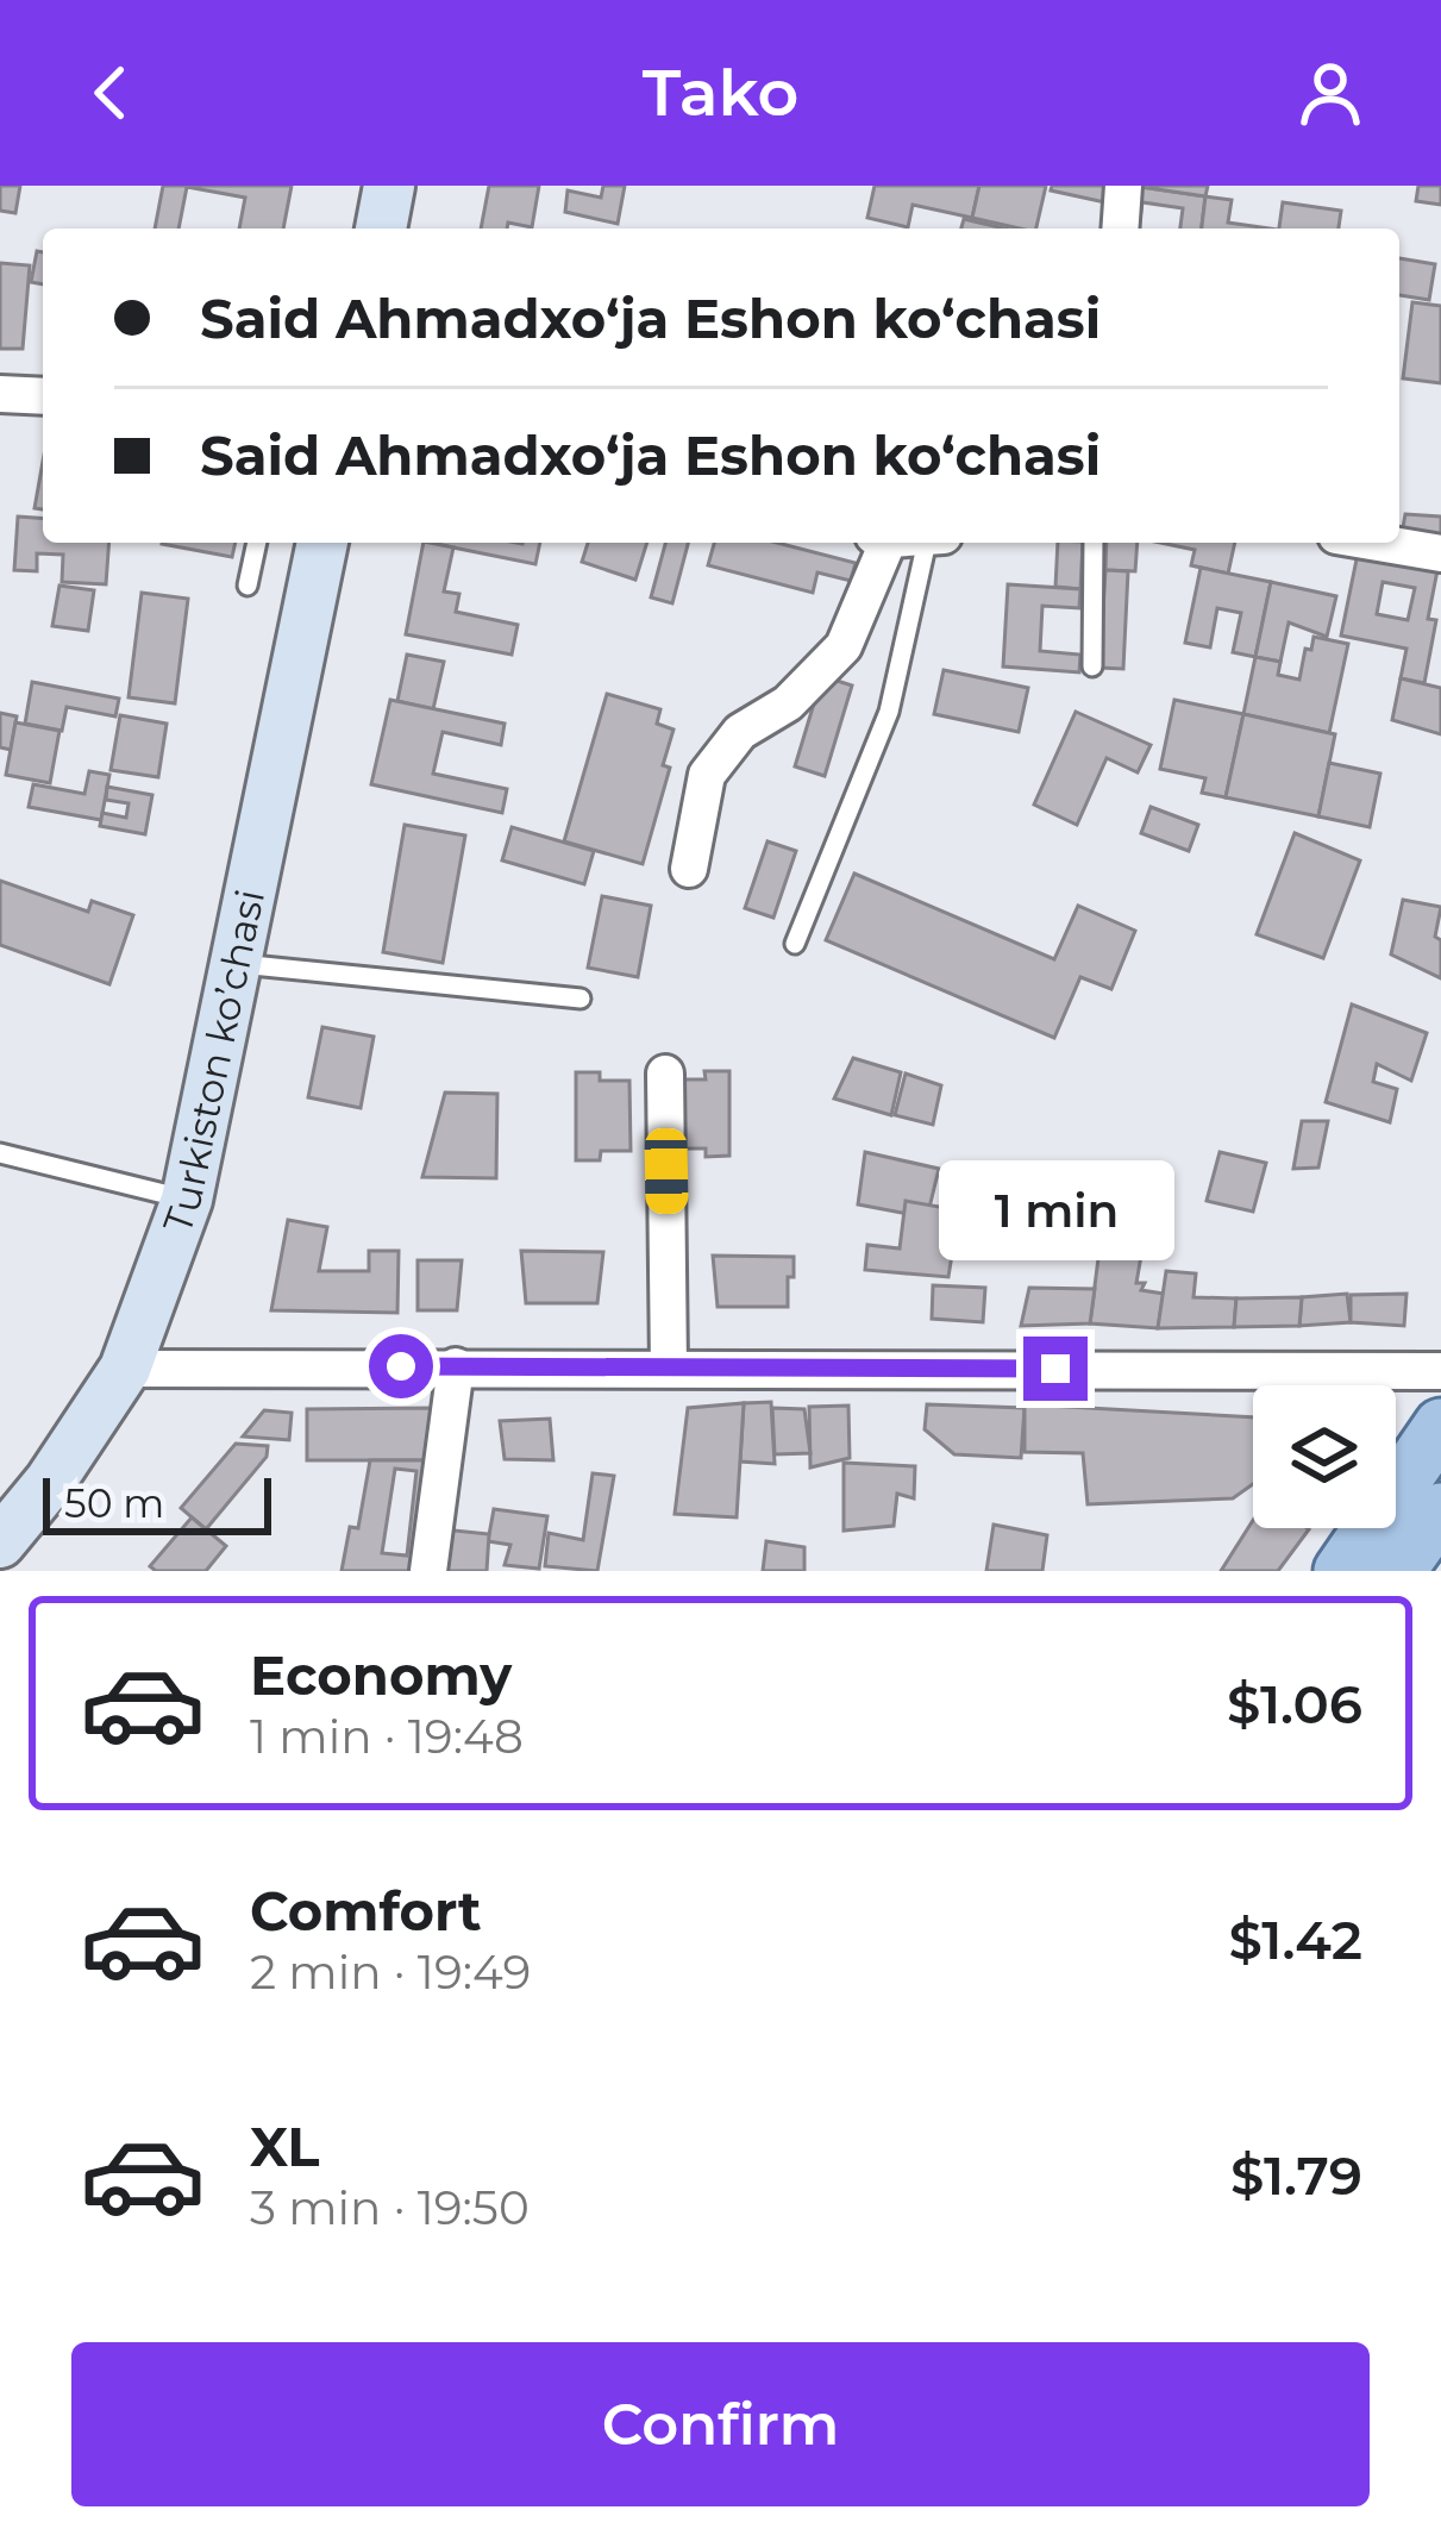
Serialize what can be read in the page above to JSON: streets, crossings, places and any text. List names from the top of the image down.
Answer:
{
  "streets": {
    "main road": ["Turkiston ko’chasi"]
  },
  "scale_bar": "50 m",
  "page": {
    "header": "Tako",
    "banner": ["Said Ahmadxoʻja Eshon koʻchasi", "Said Ahmadxoʻja Eshon koʻchasi"],
    "bubble": "1 min",
    "scale": "50 m",
    "list": [
      {
        "name": "Economy",
        "note": "1 min · 19:48",
        "value": "$1.06"
      },
      {
        "name": "Comfort",
        "note": "2 min · 19:49",
        "value": "$1.42"
      },
      {
        "name": "XL",
        "note": "3 min · 19:50",
        "value": "$1.79"
      }
    ],
    "buttons": "Confirm"
  }
}
